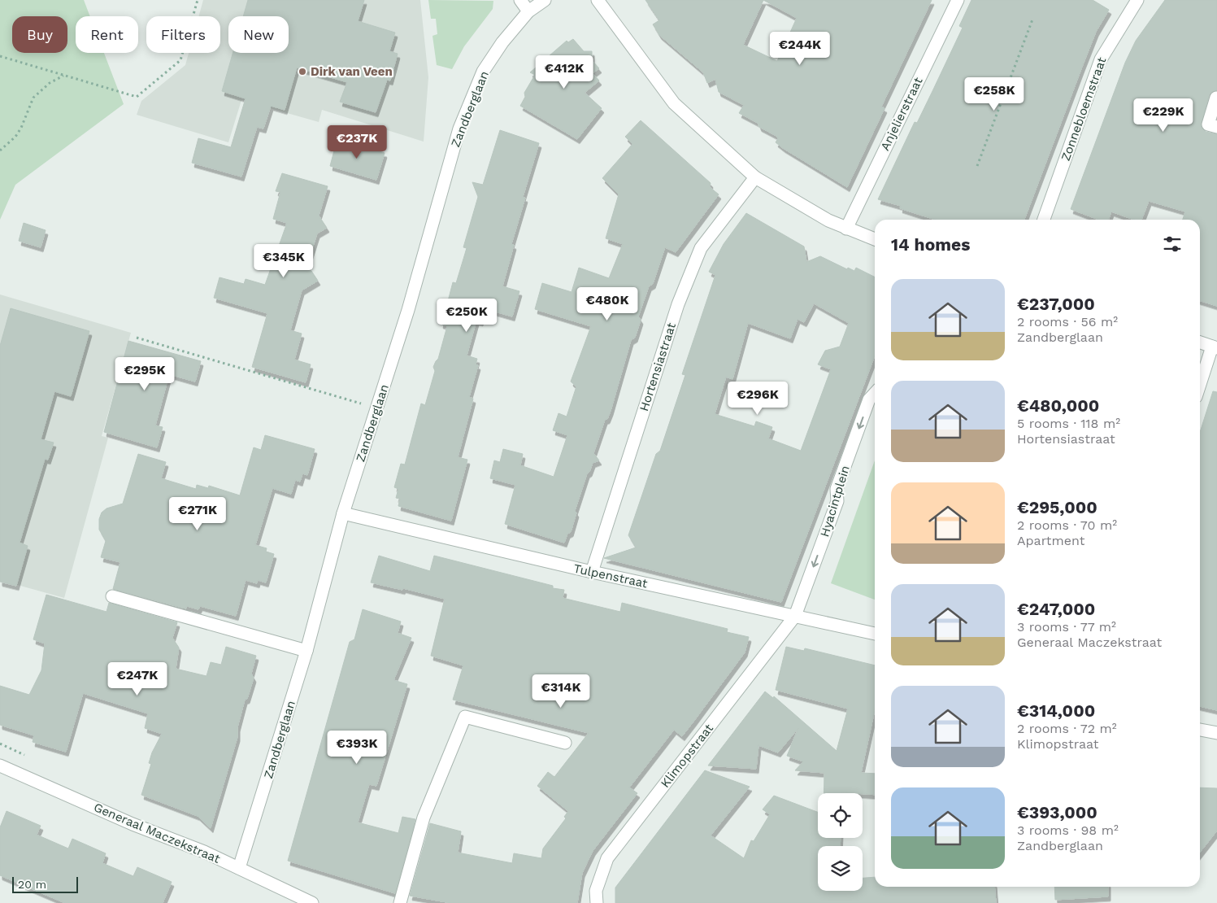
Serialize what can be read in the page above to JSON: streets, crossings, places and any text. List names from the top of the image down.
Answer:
{
  "streets": {
    "street": [
      "Zandberglaan",
      "Zonnebloemstraat",
      "Anjelierstraat",
      "Hortensiastraat",
      "Hyacintplein",
      "Tulpenstraat",
      "Klimopstraat",
      "Generaal Maczekstraat"
    ]
  },
  "crossings": [
    ["Zandberglaan", "Tulpenstraat"],
    ["Zandberglaan", "Generaal Maczekstraat"],
    ["Hortensiastraat", "Tulpenstraat"],
    ["Hyacintplein", "Tulpenstraat"],
    ["Hyacintplein", "Klimopstraat"],
    ["Tulpenstraat", "Klimopstraat"]
  ],
  "one_way": ["Hyacintplein"],
  "places": ["Dirk van Veen"],
  "scale_bar": "20 m",
  "page": {
    "chip": [
      "Buy",
      "Rent",
      "Filters",
      "New"
    ],
    "price": [
      "€244K",
      "€412K",
      "€258K",
      "€229K",
      "€237K",
      "€345K",
      "€480K",
      "€250K",
      "€295K",
      "€296K",
      "€271K",
      "€247K",
      "€314K",
      "€393K"
    ],
    "heading": "14 homes",
    "list": [
      {
        "name": "€237,000",
        "note": "2 rooms · 56 m² · Zandberglaan"
      },
      {
        "name": "€480,000",
        "note": "5 rooms · 118 m² · Hortensiastraat"
      },
      {
        "name": "€295,000",
        "note": "2 rooms · 70 m² · Apartment"
      },
      {
        "name": "€247,000",
        "note": "3 rooms · 77 m² · Generaal Maczekstraat"
      },
      {
        "name": "€314,000",
        "note": "2 rooms · 72 m² · Klimopstraat"
      },
      {
        "name": "€393,000",
        "note": "3 rooms · 98 m² · Zandberglaan"
      }
    ],
    "scale": "20 m"
  }
}
